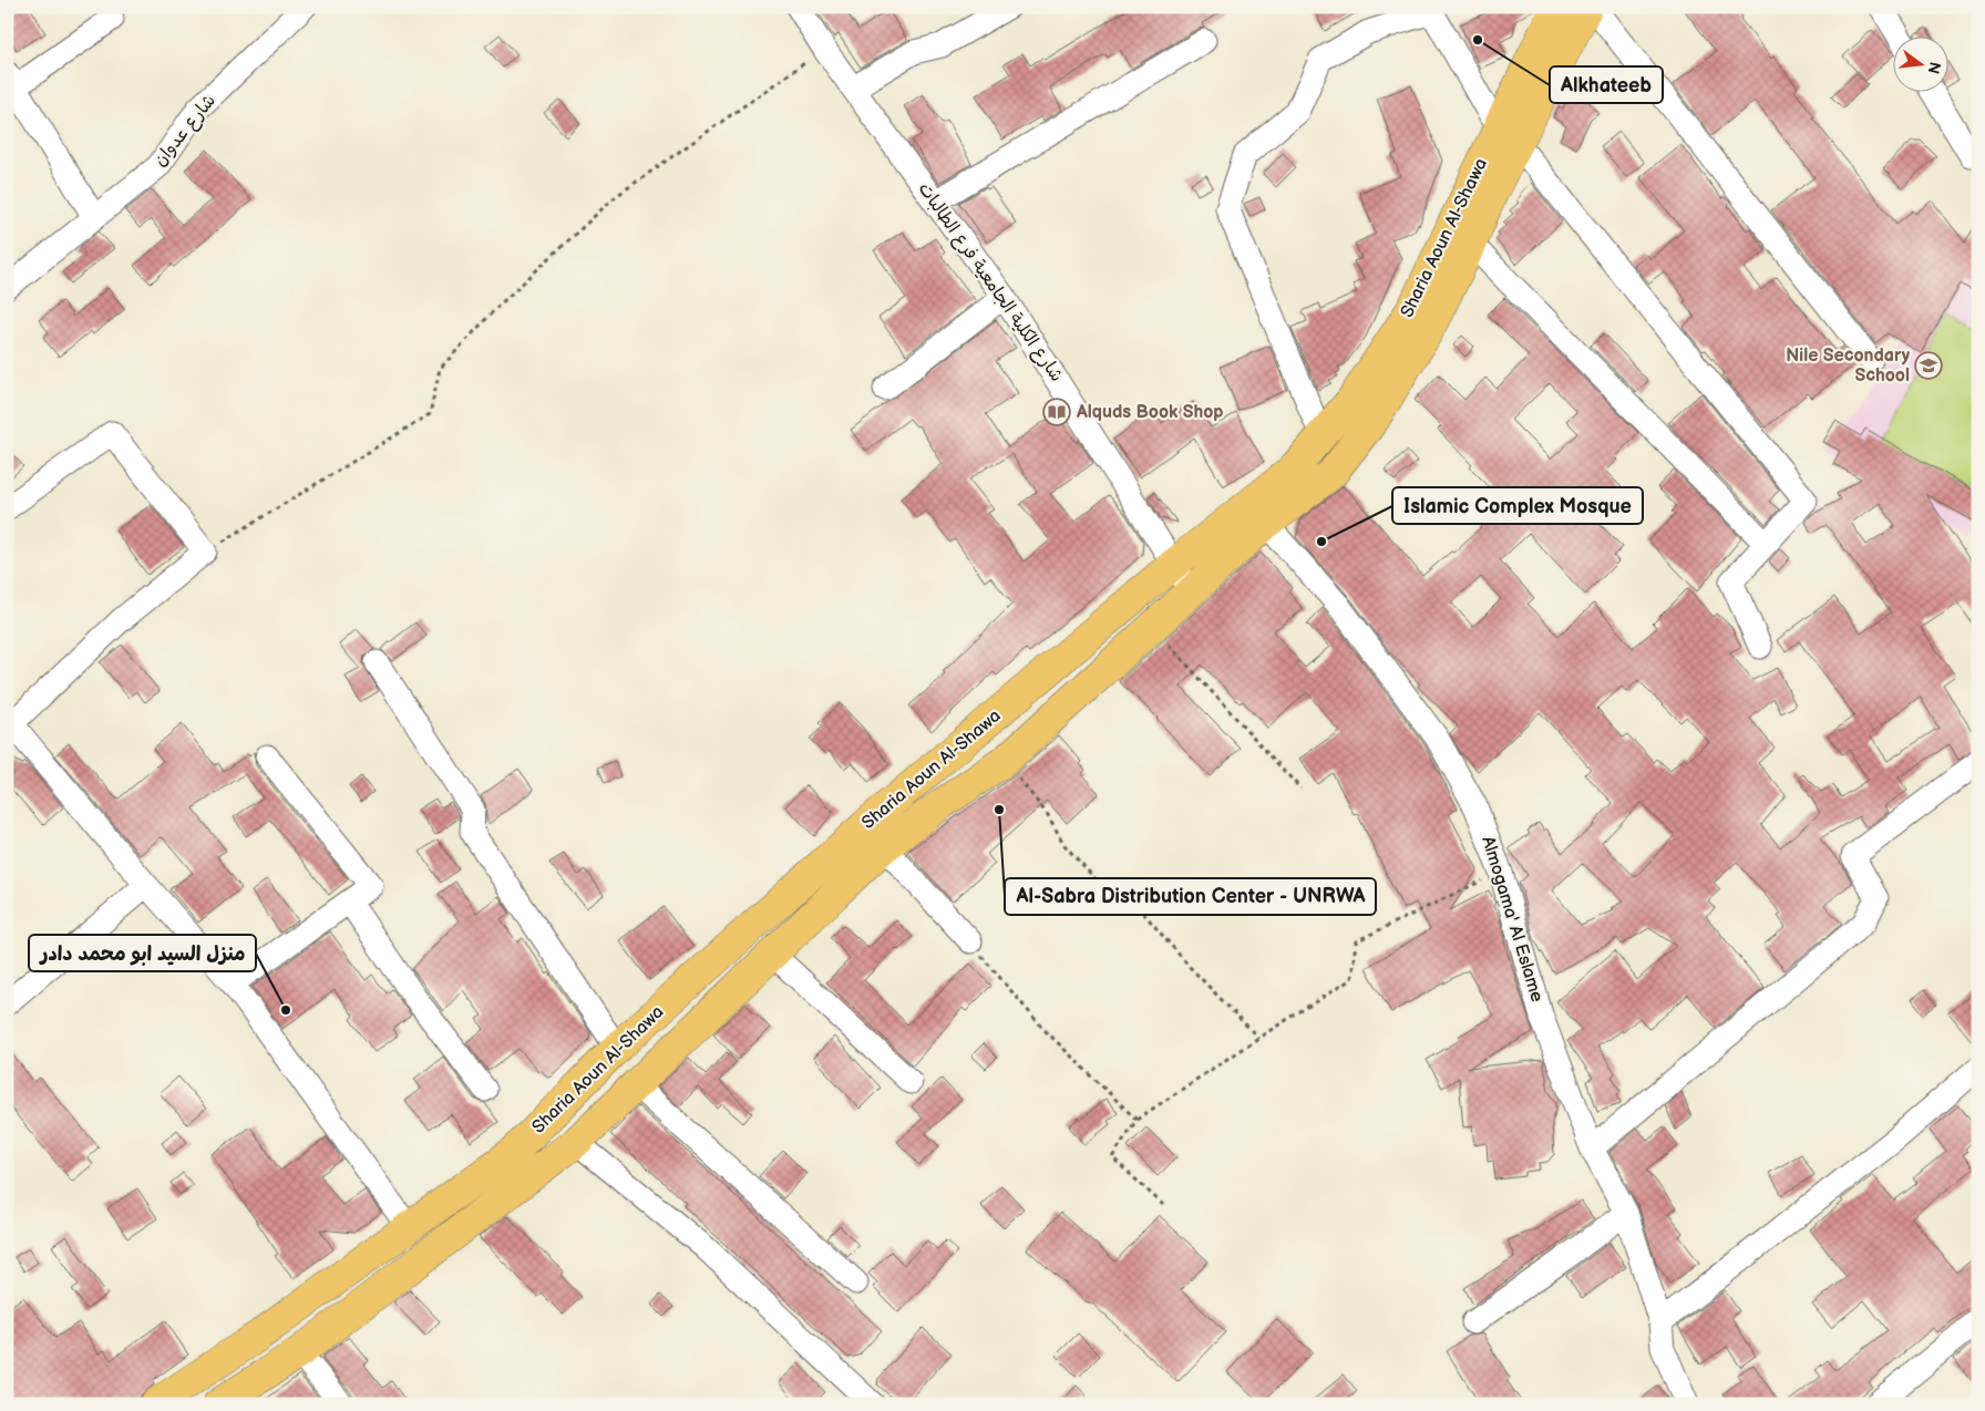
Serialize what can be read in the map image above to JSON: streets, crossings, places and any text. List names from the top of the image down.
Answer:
{
  "streets": {
    "main road": ["Sharia Aoun Al-Shawa"],
    "street": ["شارع عدوان", "شارع الكلية الجامعية فرع الطالبات", "Almogama' Al Eslame"]
  },
  "crossings": [
    ["Sharia Aoun Al-Shawa", "شارع الكلية الجامعية فرع الطالبات"],
    ["Sharia Aoun Al-Shawa", "Almogama' Al Eslame"]
  ],
  "places": {
    "other": [
      "Alkhateeb",
      "Islamic Complex Mosque",
      "Al-Sabra Distribution Center - UNRWA",
      "منزل السيد ابو محمد دادر"
    ],
    "school or university": ["Nile Secondary School"],
    "library": ["Alquds Book Shop"]
  },
  "north": "right"
}
